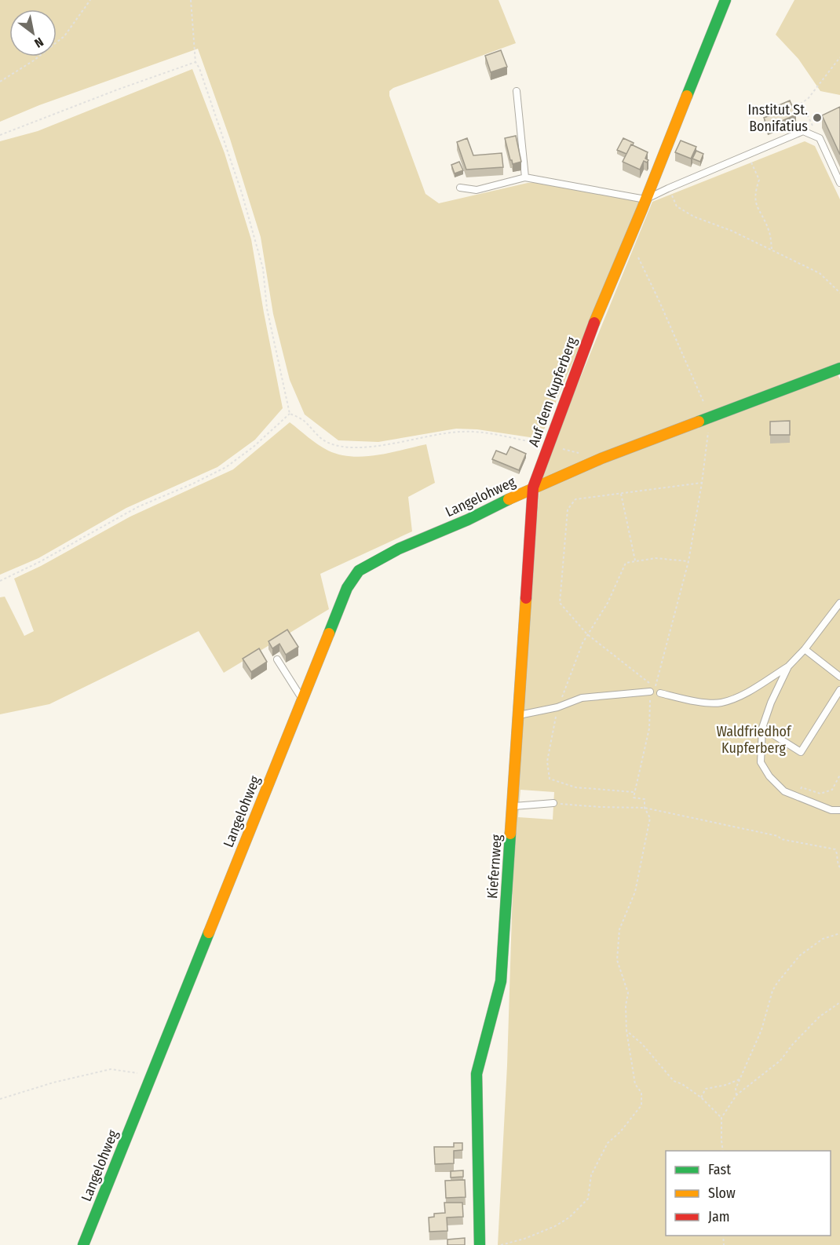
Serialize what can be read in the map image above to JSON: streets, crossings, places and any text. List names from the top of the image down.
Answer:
{
  "streets": {
    "street": ["Auf dem Kupferberg", "Langelohweg", "Kiefernweg"]
  },
  "crossings": [
    ["Auf dem Kupferberg", "Langelohweg"],
    ["Auf dem Kupferberg", "Kiefernweg"],
    ["Langelohweg", "Kiefernweg"]
  ],
  "parks": ["Waldfriedhof Kupferberg"],
  "places": ["Institut St. Bonifatius"],
  "legend": ["Fast", "Slow", "Jam"],
  "north": "bottom right"
}
